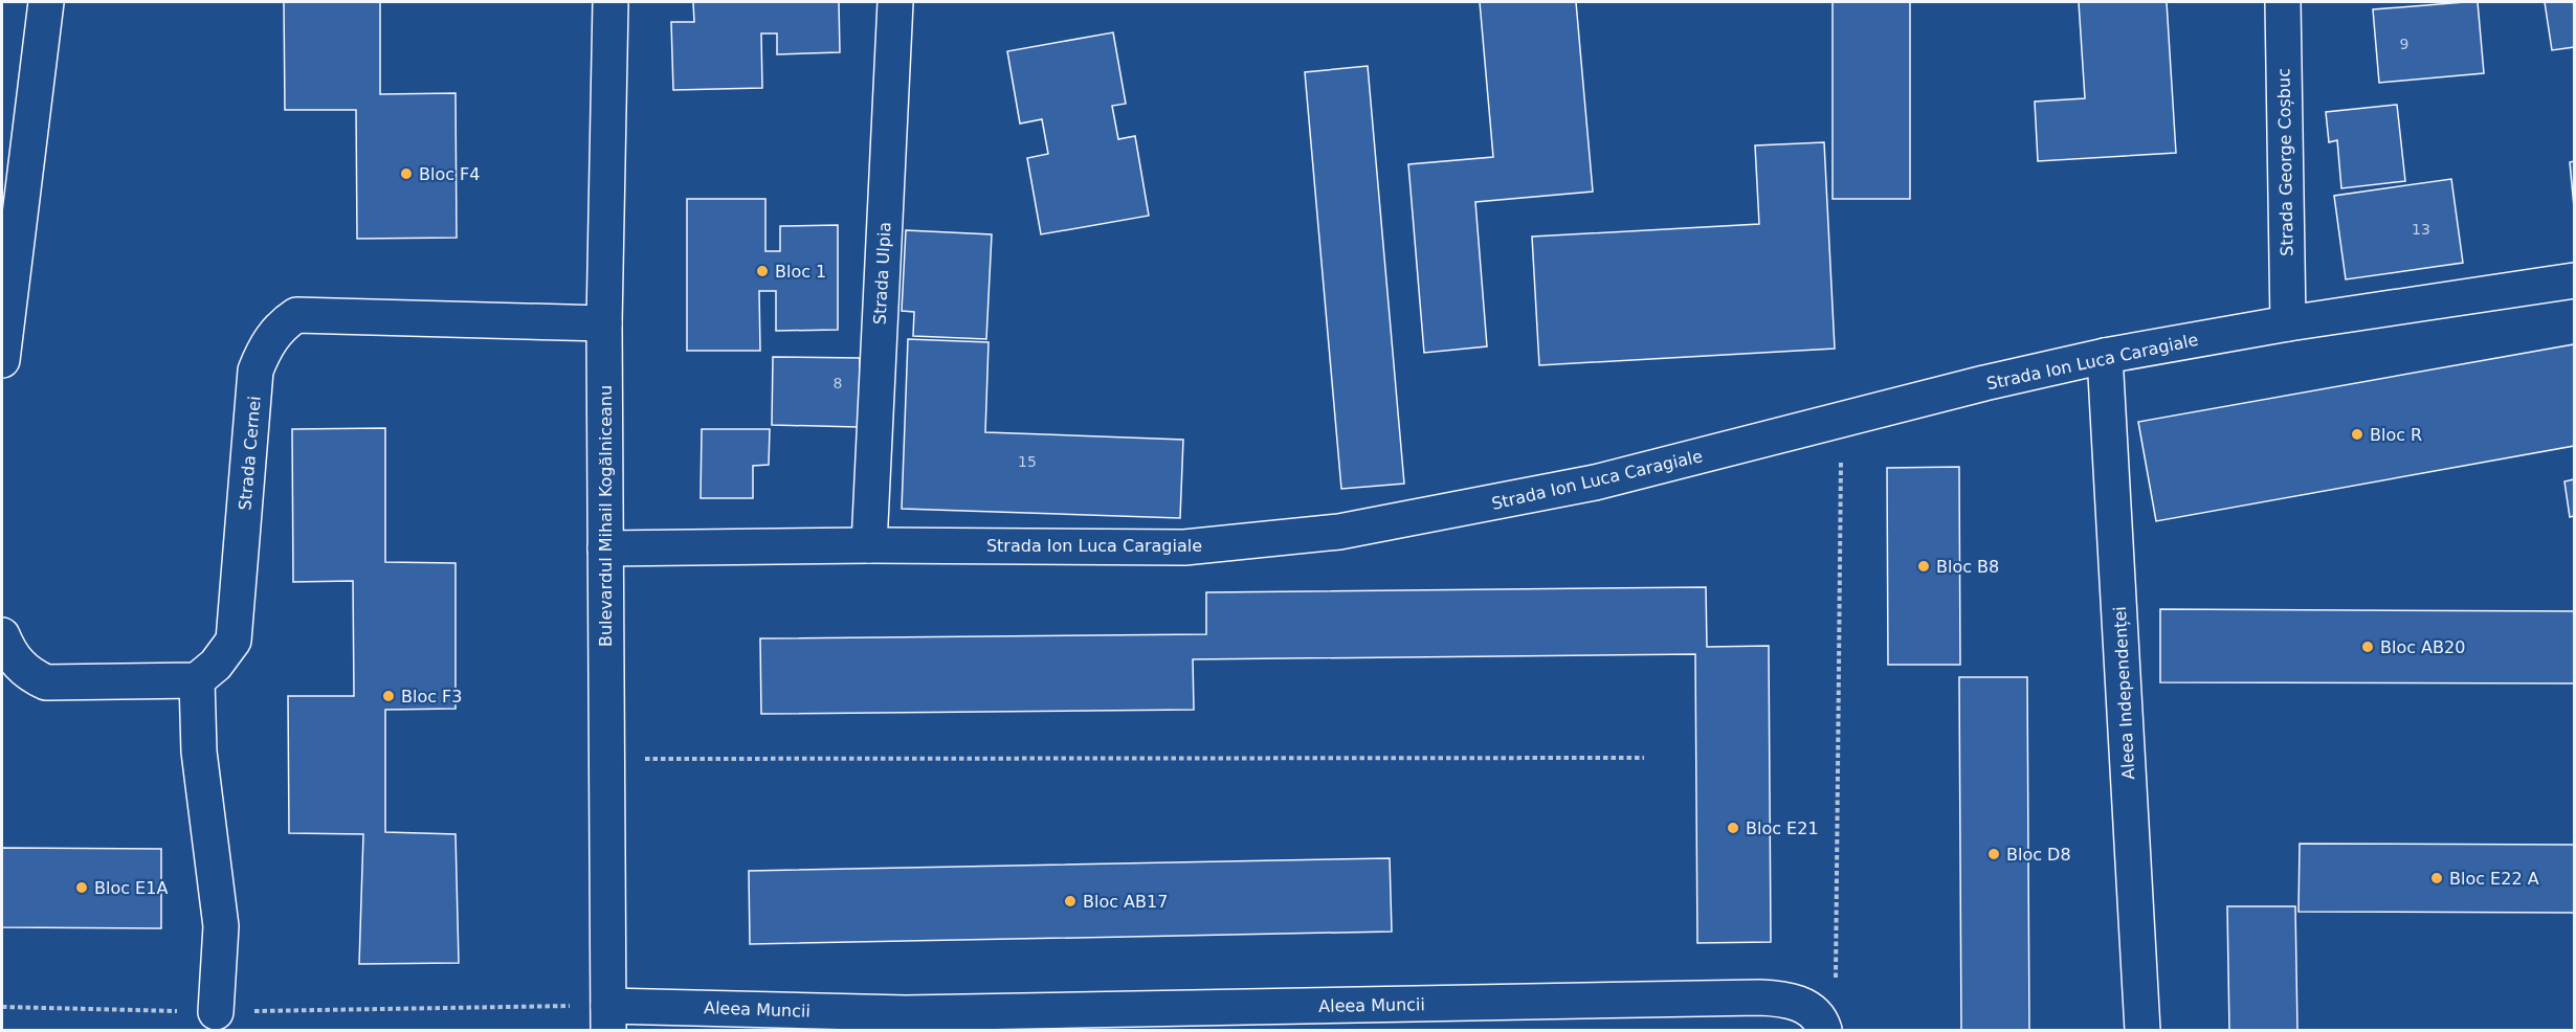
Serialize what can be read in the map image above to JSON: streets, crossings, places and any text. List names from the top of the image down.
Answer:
{
  "streets": {
    "street": [
      "Strada George Coșbuc",
      "Strada Ulpia",
      "Strada Ion Luca Caragiale",
      "Strada Cernei",
      "Bulevardul Mihail Kogălniceanu",
      "Aleea Independenței",
      "Aleea Muncii"
    ]
  },
  "crossings": [
    ["Strada George Coșbuc", "Strada Ion Luca Caragiale"],
    ["Strada Ulpia", "Strada Ion Luca Caragiale"],
    ["Strada Ion Luca Caragiale", "Bulevardul Mihail Kogălniceanu"],
    ["Strada Ion Luca Caragiale", "Aleea Independenței"],
    ["Strada Cernei", "Bulevardul Mihail Kogălniceanu"],
    ["Bulevardul Mihail Kogălniceanu", "Aleea Muncii"]
  ],
  "places": [
    "Bloc F4",
    "Bloc 1",
    "Bloc R",
    "Bloc B8",
    "Bloc AB20",
    "Bloc F3",
    "Bloc E21",
    "Bloc D8",
    "Bloc E22 A",
    "Bloc E1A",
    "Bloc AB17"
  ],
  "house_numbers": [
    "9",
    "13",
    "8",
    "15"
  ]
}
